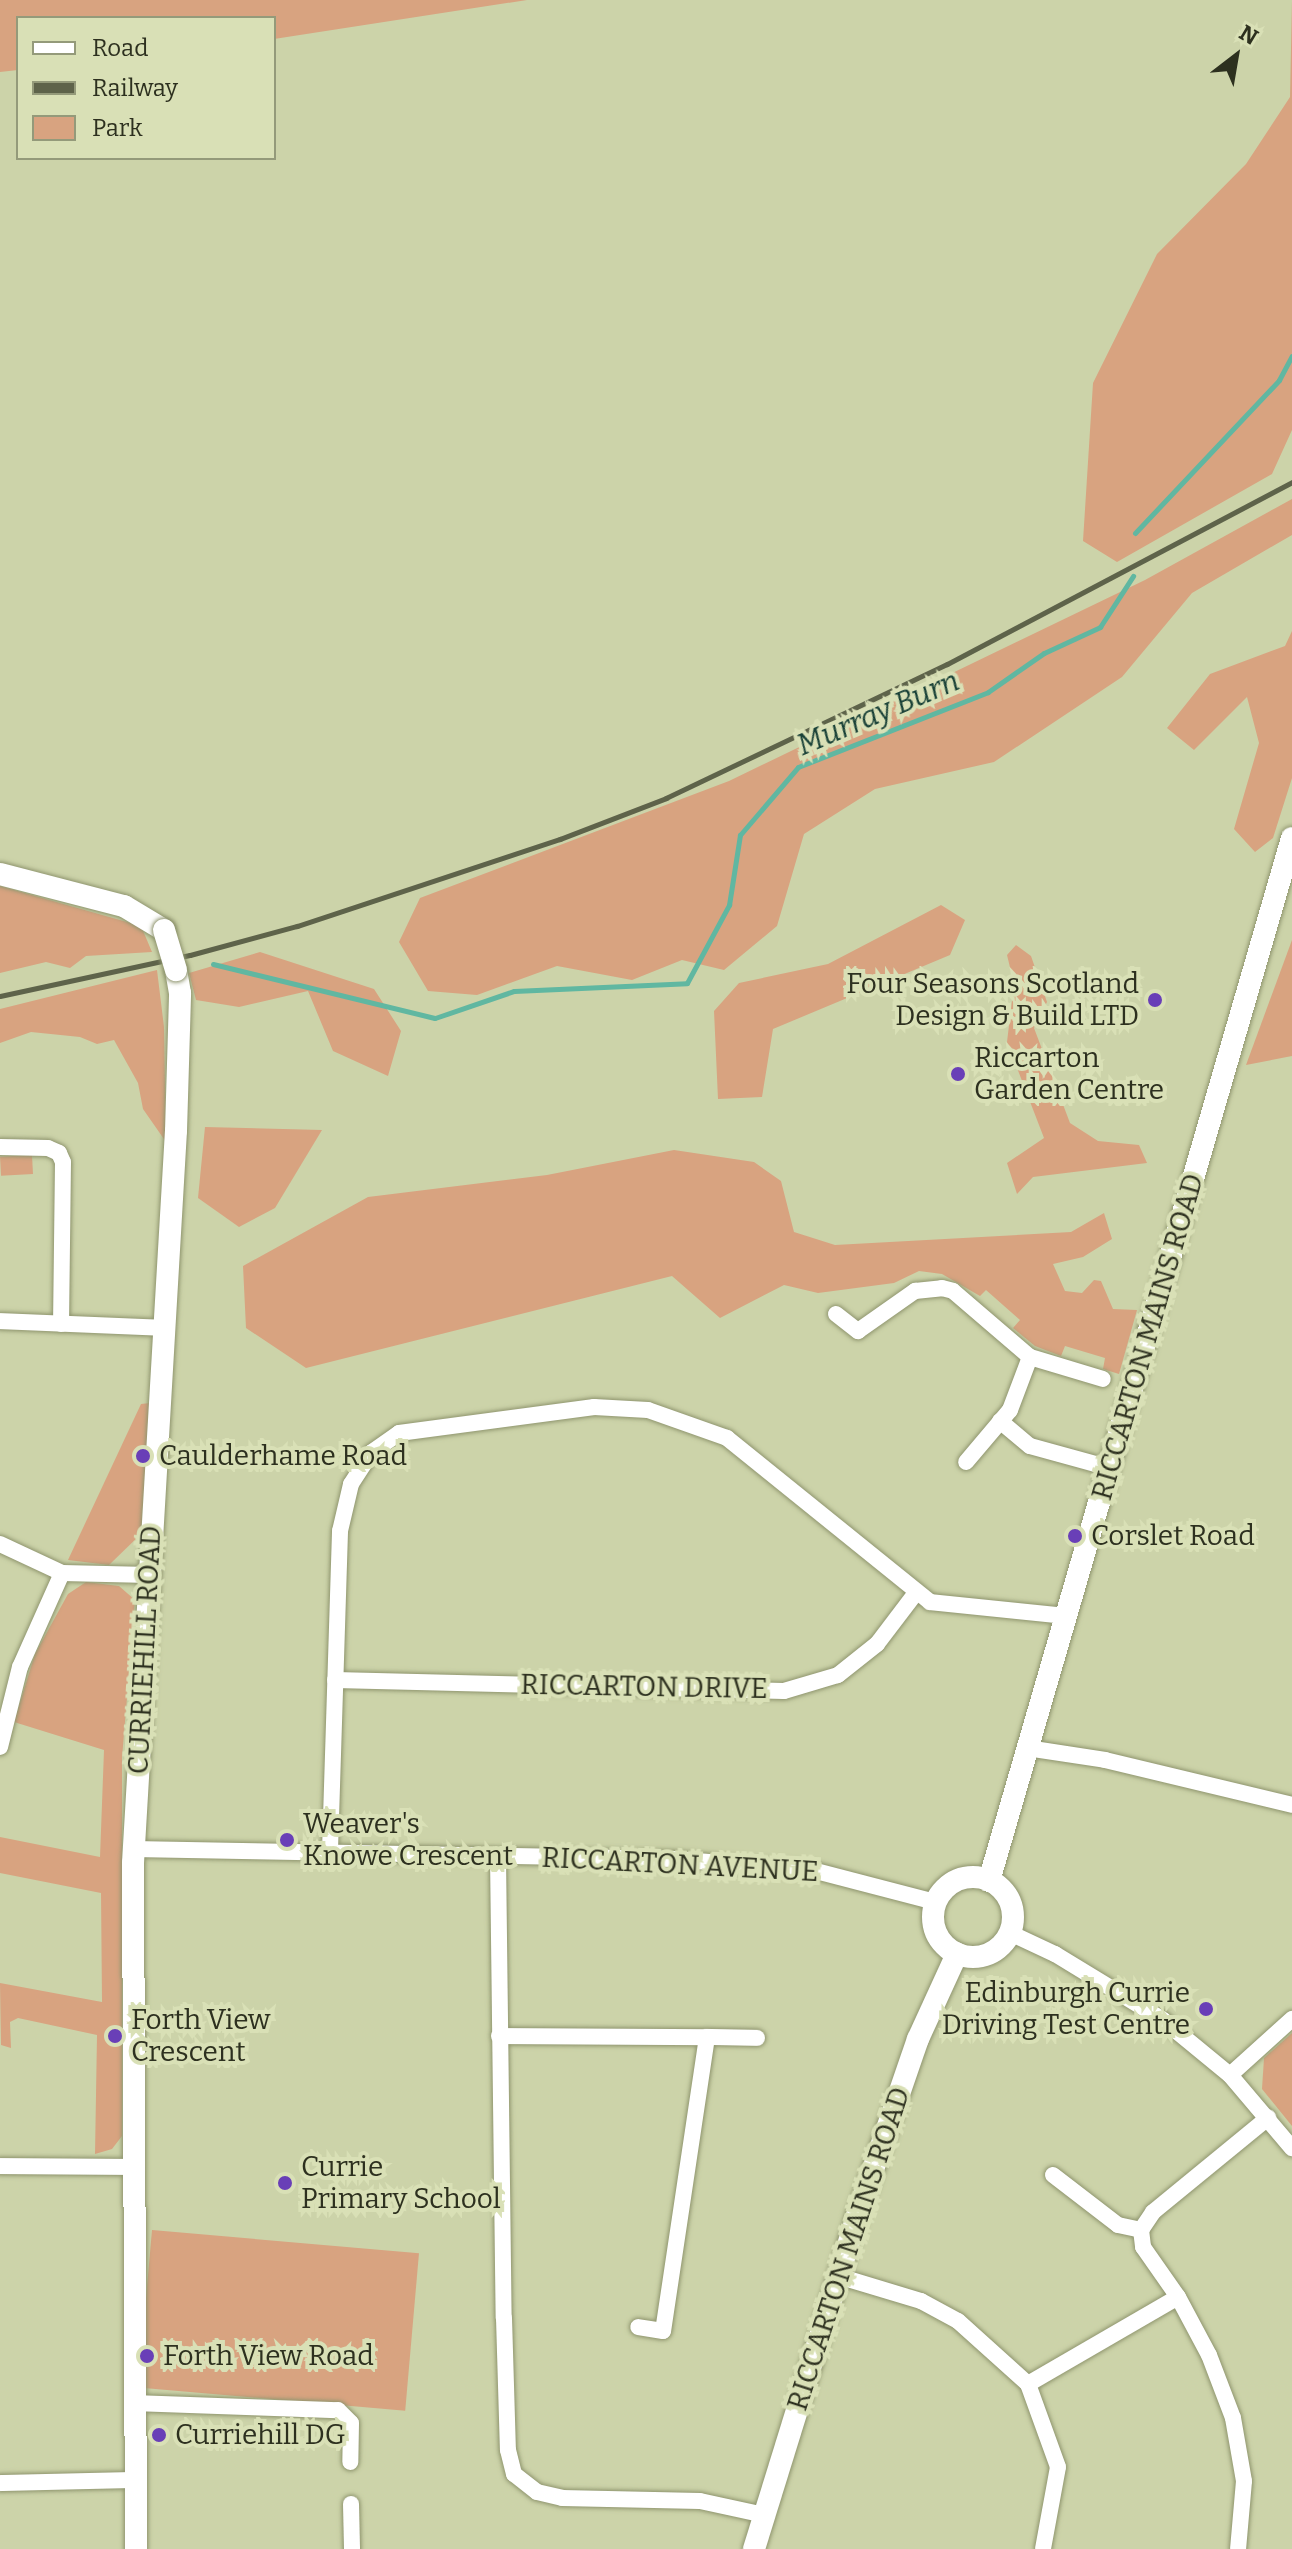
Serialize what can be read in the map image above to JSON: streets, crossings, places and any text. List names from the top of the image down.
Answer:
{
  "streets": {
    "street": [
      "RICCARTON MAINS ROAD",
      "CURRIEHILL ROAD",
      "RICCARTON DRIVE",
      "RICCARTON AVENUE"
    ]
  },
  "crossings": [
    ["RICCARTON MAINS ROAD", "RICCARTON AVENUE"],
    ["CURRIEHILL ROAD", "RICCARTON AVENUE"]
  ],
  "water": ["Murray Burn"],
  "places": [
    "Four Seasons Scotland Design & Build LTD",
    "Riccarton Garden Centre",
    "Caulderhame Road",
    "Corslet Road",
    "Weaver's Knowe Crescent",
    "Edinburgh Currie Driving Test Centre",
    "Forth View Crescent",
    "Currie Primary School",
    "Forth View Road",
    "Curriehill DG"
  ],
  "legend": ["Road", "Railway", "Park"],
  "north": "top right"
}
